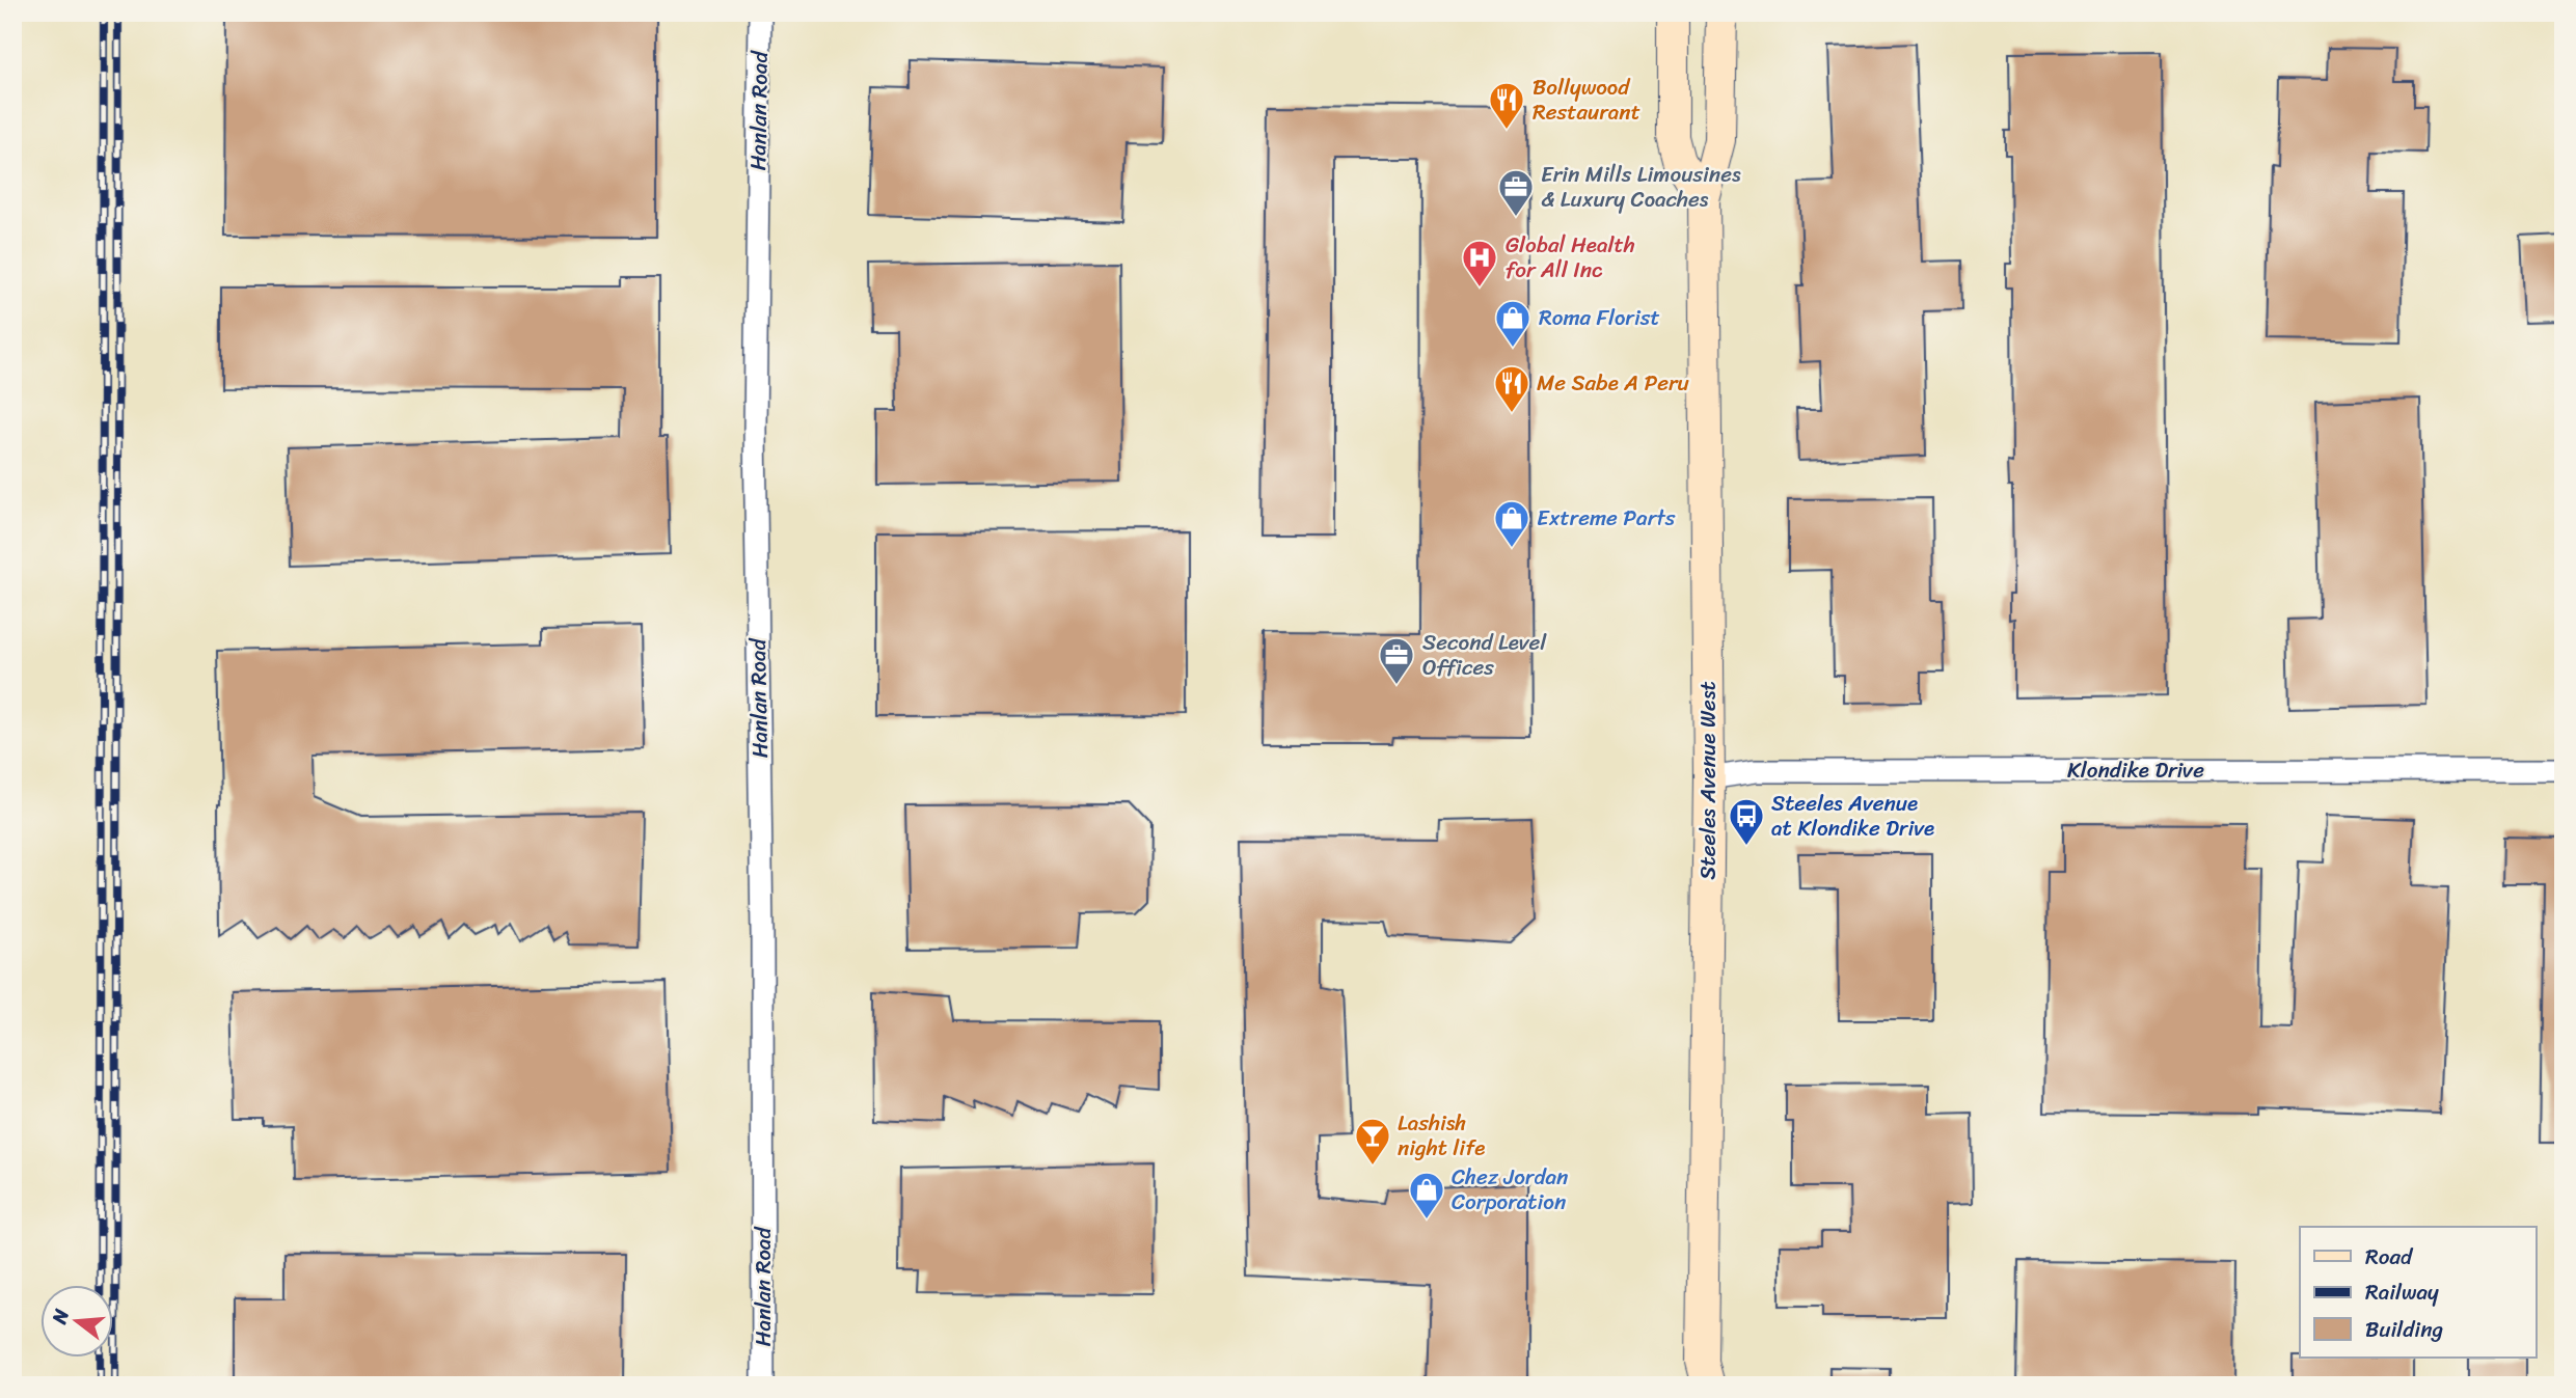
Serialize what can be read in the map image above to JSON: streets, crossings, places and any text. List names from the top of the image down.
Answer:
{
  "streets": {
    "main road": ["Steeles Avenue West"],
    "street": ["Hanlan Road", "Klondike Drive"]
  },
  "crossings": [
    ["Klondike Drive", "Steeles Avenue West"]
  ],
  "places": {
    "restaurant": ["Bollywood Restaurant", "Me Sabe A Peru"],
    "office": ["Erin Mills Limousines & Luxury Coaches", "Second Level Offices"],
    "hospital": ["Global Health for All Inc"],
    "shop": ["Roma Florist", "Extreme Parts", "Chez Jordan Corporation"],
    "bus stop": ["Steeles Avenue at Klondike Drive"],
    "bar": ["Lashish night life"]
  },
  "legend": ["Road", "Railway", "Building"],
  "north": "left"
}
